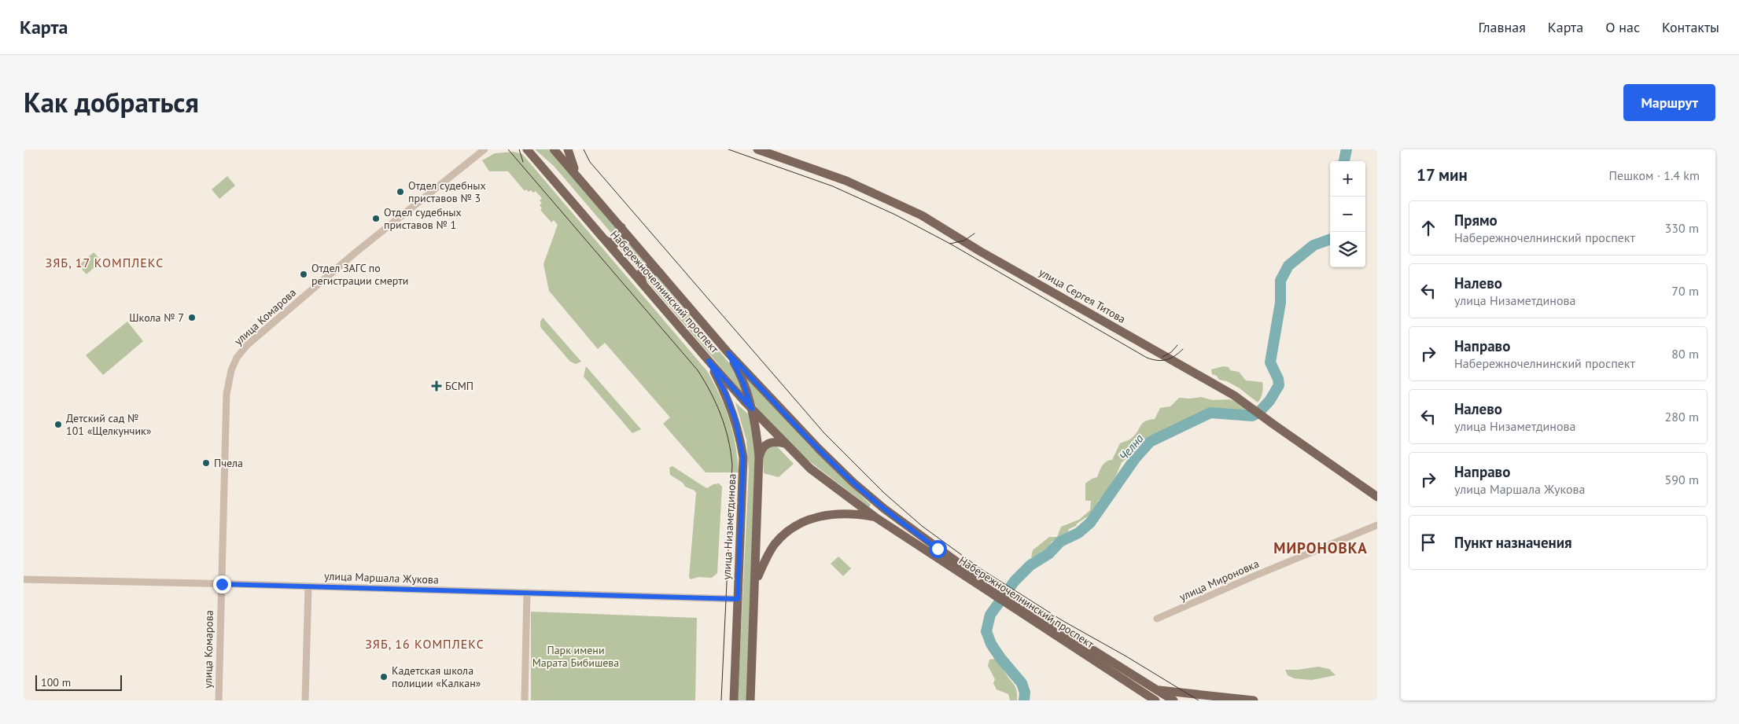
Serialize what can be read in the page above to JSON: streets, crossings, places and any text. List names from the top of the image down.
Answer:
{
  "streets": {
    "main road": ["Набережночелнинский проспект", "улица Сергея Титова", "улица Низаметдинова"],
    "street": ["улица Комарова", "улица Маршала Жукова", "улица Мироновка"]
  },
  "crossings": [
    ["Набережночелнинский проспект", "улица Низаметдинова"],
    ["улица Комарова", "улица Маршала Жукова"],
    ["улица Низаметдинова", "улица Маршала Жукова"]
  ],
  "districts": ["ЗЯБ, 17 КОМПЛЕКС", "МИРОНОВКА", "ЗЯБ, 16 КОМПЛЕКС"],
  "water": ["Челна"],
  "parks": ["Парк имени Марата Бибишева"],
  "places": {
    "other": [
      "Отдел судебных приставов № 3",
      "Отдел судебных приставов № 1",
      "Отдел ЗАГС по регистрации смерти",
      "Школа № 7",
      "Детский сад № 101 «Щелкунчик»",
      "Пчела",
      "Кадетская школа полиции «Калкан»"
    ],
    "health": ["БСМП"]
  },
  "scale_bar": "100 m",
  "page": {
    "header": "Карта",
    "nav": [
      "Главная",
      "Карта",
      "О нас",
      "Контакты"
    ],
    "title": "Как добраться",
    "buttons": "Маршрут",
    "heading": ["17 мин", "Пешком · 1.4 km"],
    "map_buttons": ["+", "−"],
    "list": [
      ["Прямо", "Набережночелнинский проспект", "330 m"],
      ["Налево", "улица Низаметдинова", "70 m"],
      ["Направо", "Набережночелнинский проспект", "80 m"],
      ["Налево", "улица Низаметдинова", "280 m"],
      ["Направо", "улица Маршала Жукова", "590 m"],
      "Пункт назначения"
    ],
    "scale": "100 m"
  }
}
